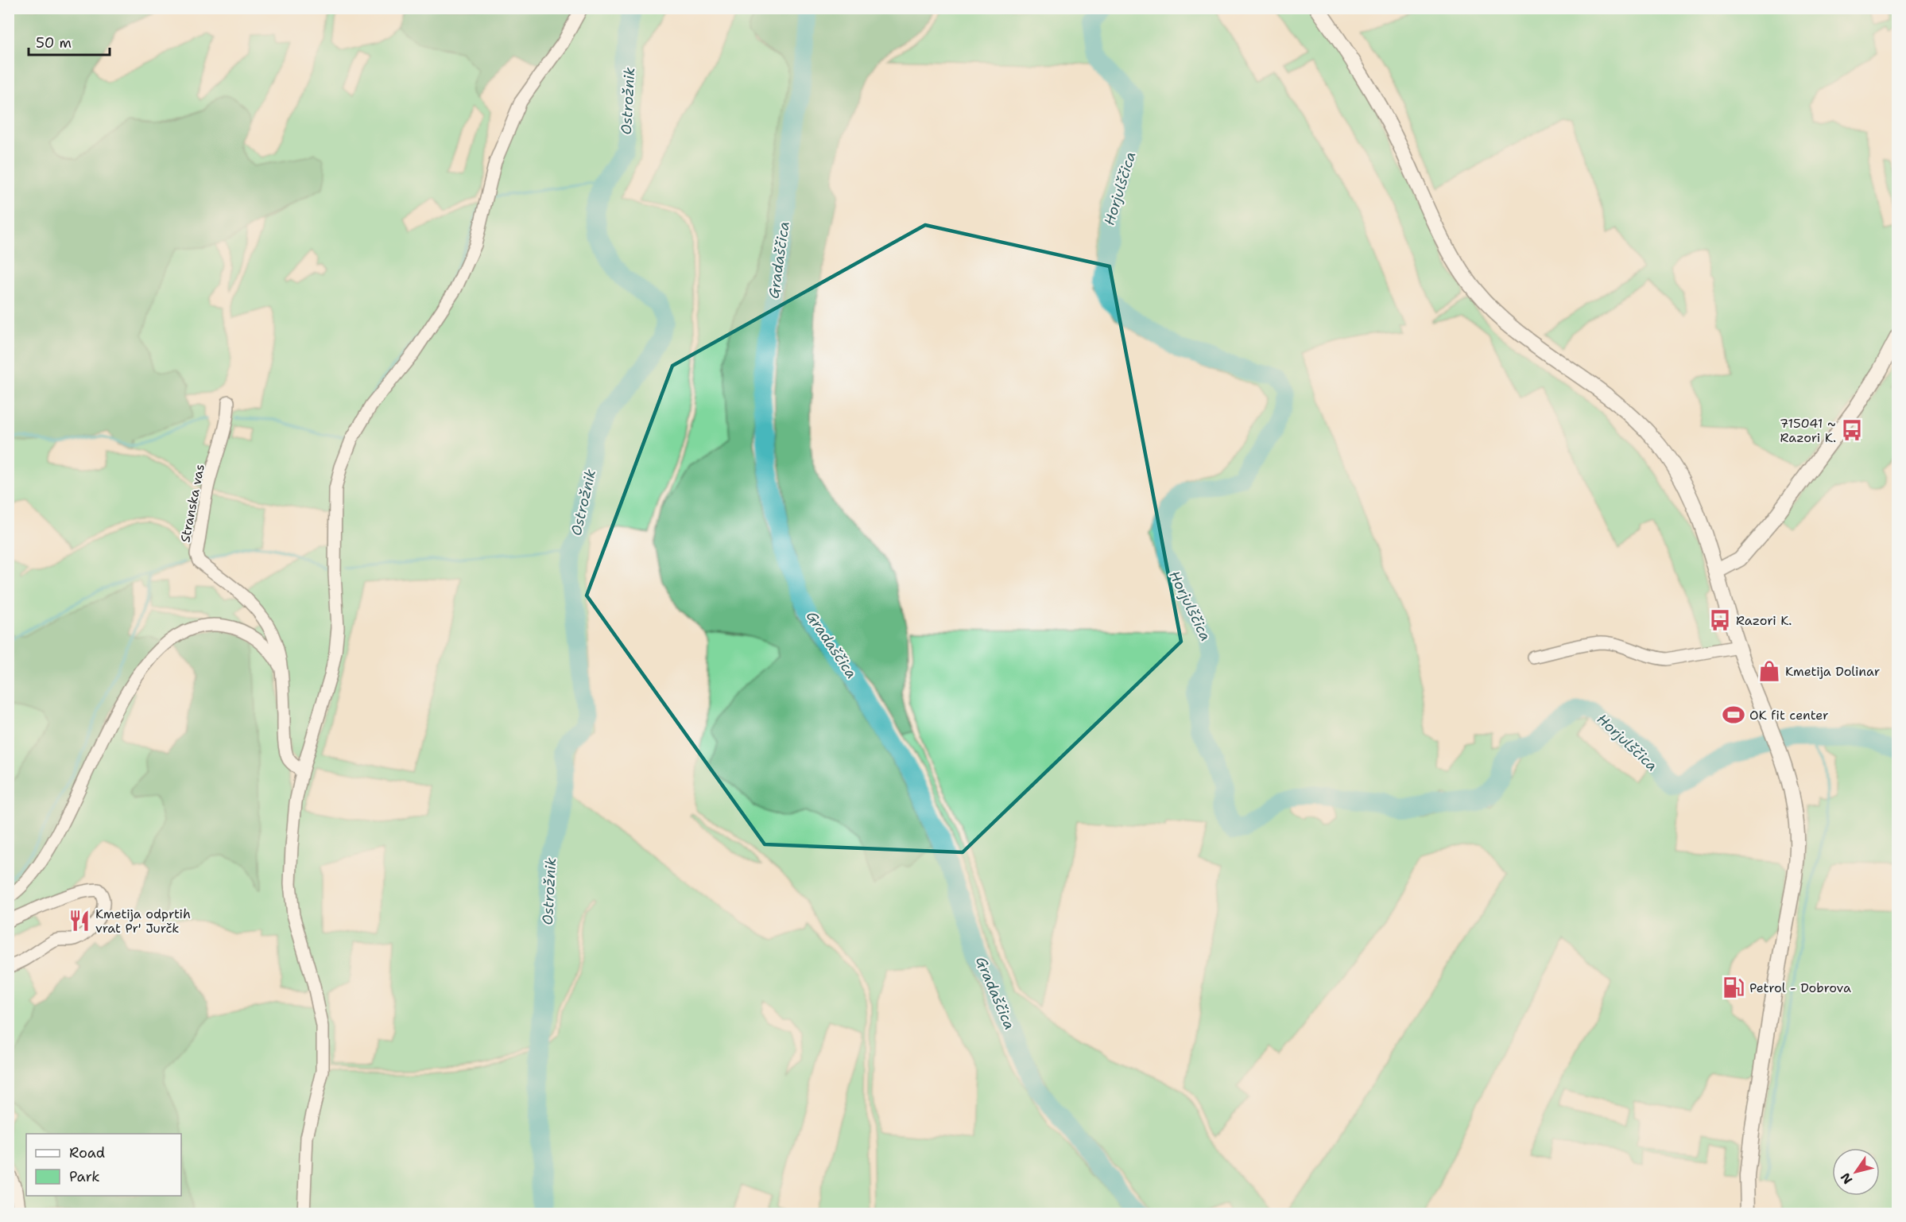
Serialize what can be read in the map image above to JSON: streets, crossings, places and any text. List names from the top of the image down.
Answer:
{
  "streets": {
    "street": ["Stranska vas"]
  },
  "water": ["Ostrožnik", "Horjulščica", "Gradaščica"],
  "places": {
    "bus stop": ["715041 ~ Razori K.", "Razori K."],
    "shop": ["Kmetija Dolinar"],
    "sports": ["OK fit center"],
    "restaurant": ["Kmetija odprtih vrat Pr' Jurčk"],
    "fuel station": ["Petrol - Dobrova"]
  },
  "legend": ["Road", "Park"],
  "scale_bar": "50 m",
  "north": "bottom left"
}
